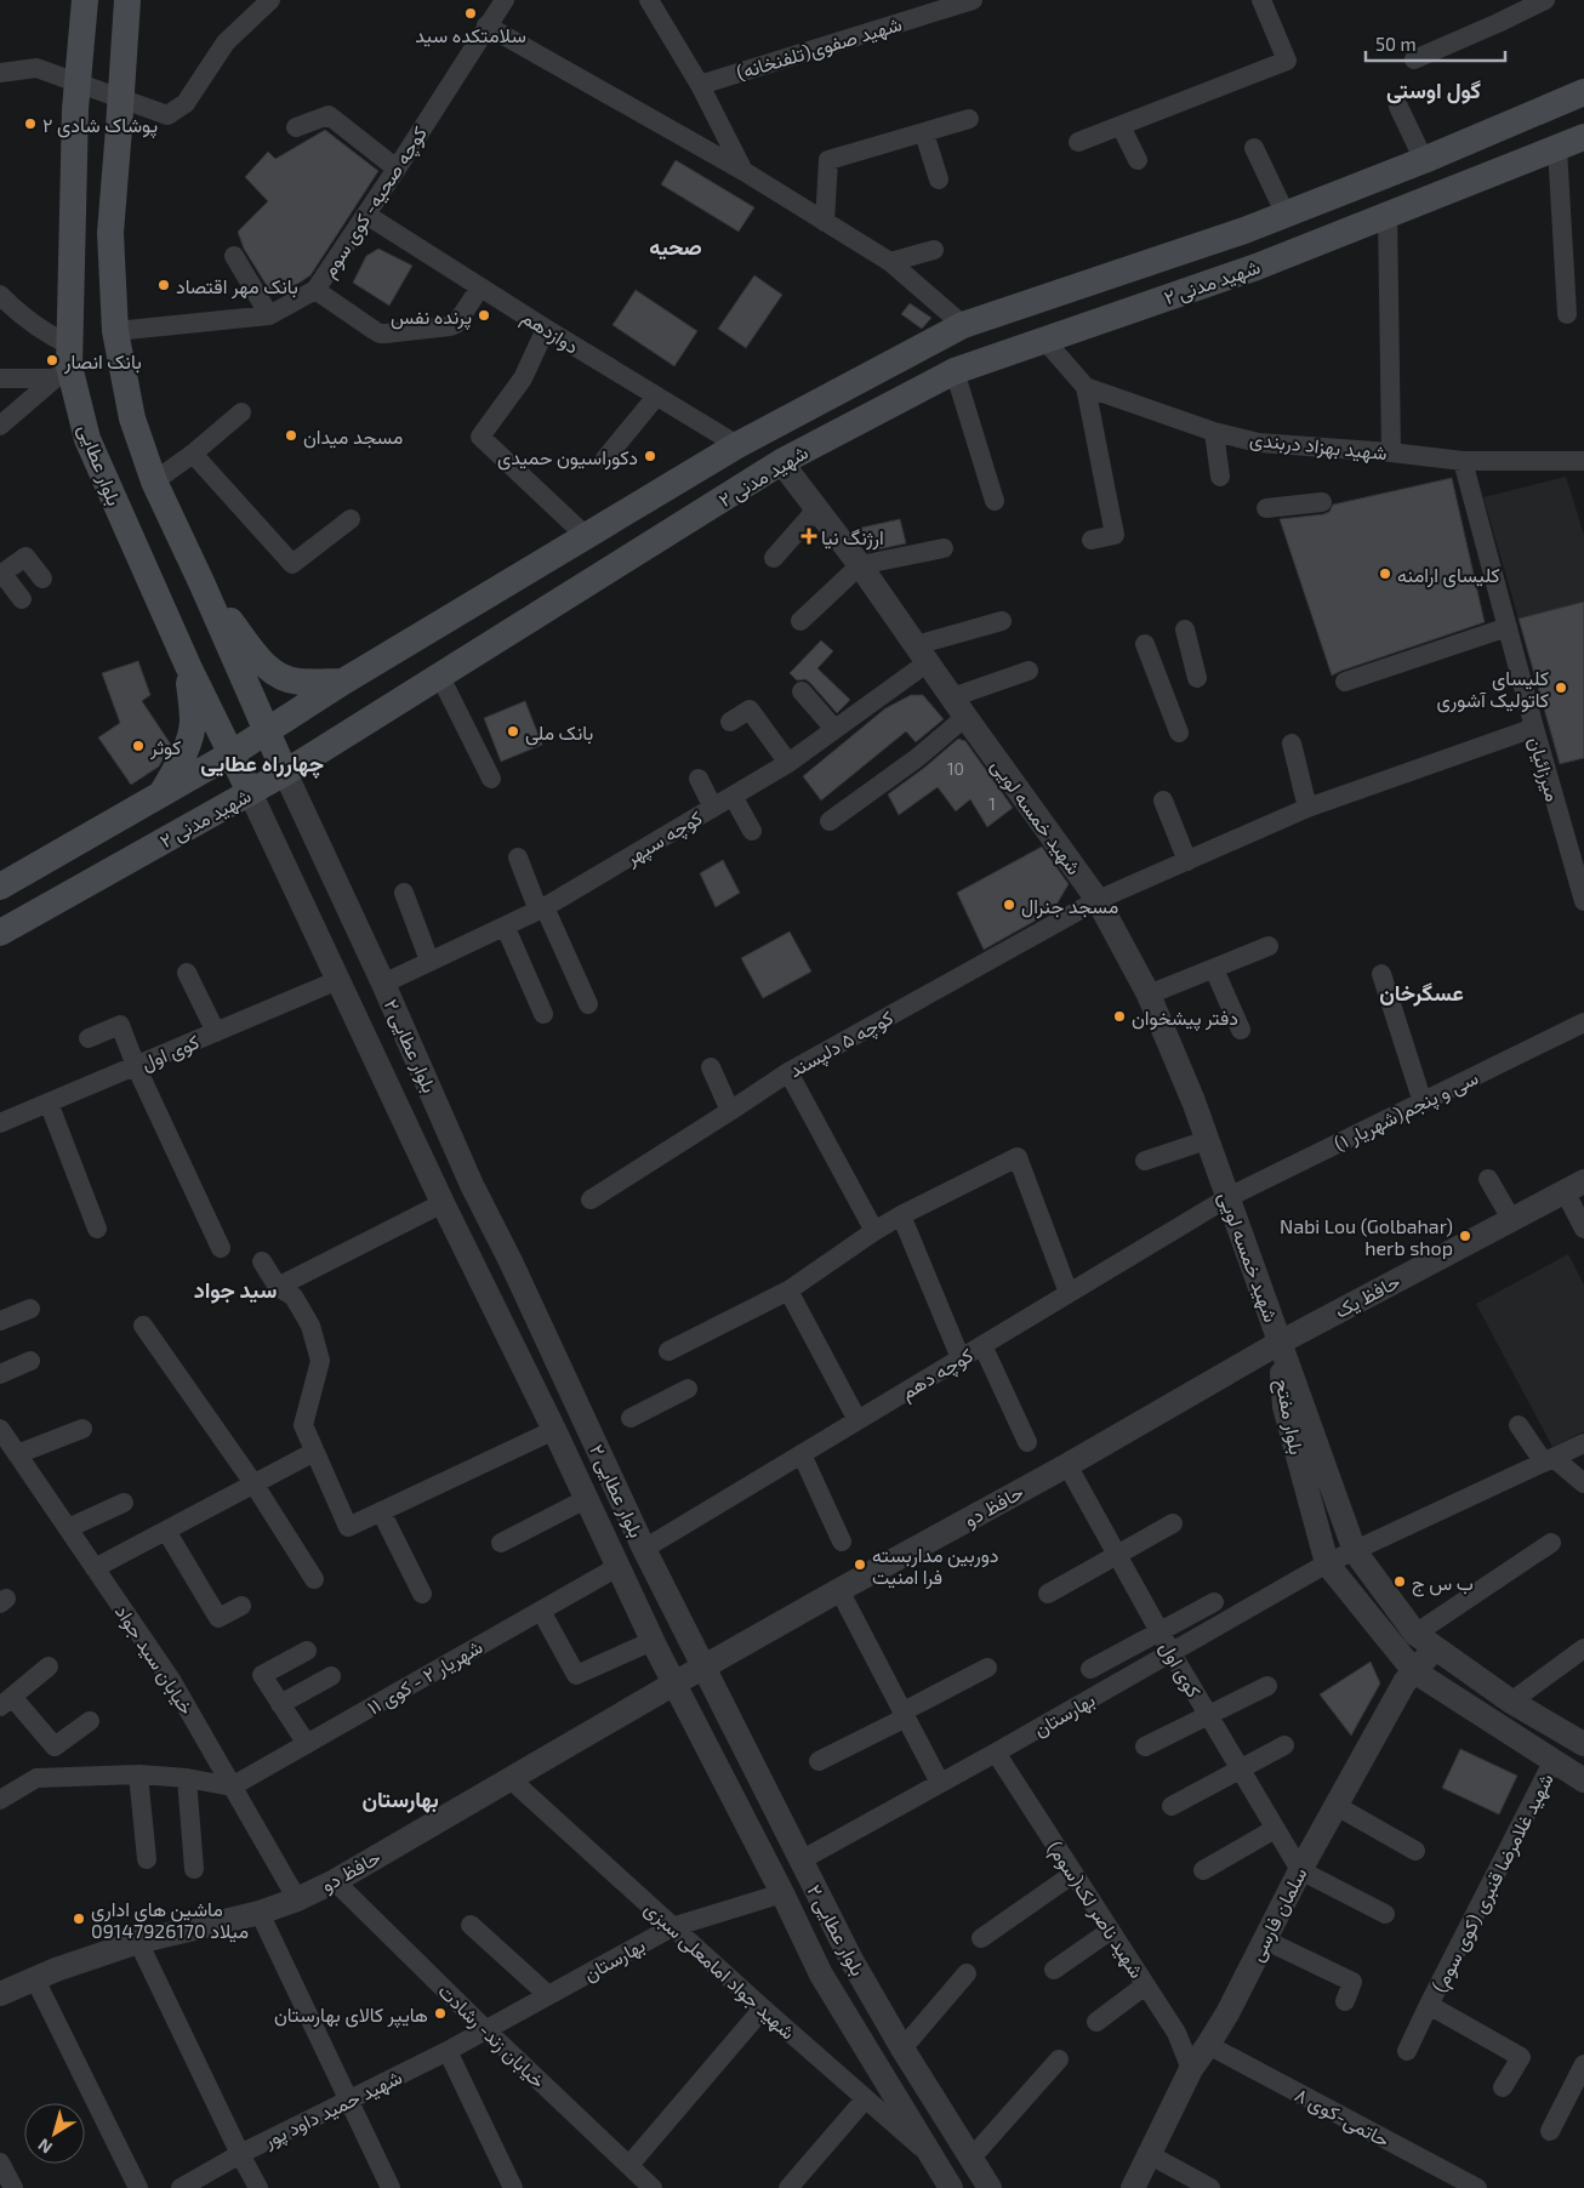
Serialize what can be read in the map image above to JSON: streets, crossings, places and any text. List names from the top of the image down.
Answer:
{
  "streets": {
    "main road": ["شهید مدنی ۲", "بلوار عطایی"],
    "street": [
      "شهید صفوی(تلفنخانه)",
      "کوچه صحیه- کوی سوم",
      "دوازدهم",
      "شهید بهزاد دربندی",
      "میرزائیان",
      "شهید خمسه لویی",
      "کوچه سپهر",
      "کوچه ۵ دلپسند",
      "بلوار عطایی ۲",
      "کوی اول",
      "سی و پنجم(شهریار ۱)",
      "حافظ یک",
      "کوچه دهم",
      "بلوار مفتح",
      "حافظ دو",
      "خیابان سید جواد",
      "شهریار ۲ - کوی ۱۱",
      "بهارستان",
      "شهید غلامرضا قنبری (کوی سوم)",
      "شهید ناصر لک(سوم)",
      "سلمان فارسی",
      "شهید جواد امامعلی سبزی",
      "خیابان زند- رشادت",
      "شهید حمید داود پور",
      "حاتمی-کوی ۸"
    ]
  },
  "crossings": [
    ["کوچه صحیه- کوی سوم", "دوازدهم"],
    ["شهید مدنی ۲", "دوازدهم"],
    ["شهید مدنی ۲", "شهید بهزاد دربندی"],
    ["شهید مدنی ۲", "بلوار عطایی"],
    ["شهید مدنی ۲", "شهید خمسه لویی"],
    ["شهید مدنی ۲", "بلوار عطایی ۲"],
    ["شهید بهزاد دربندی", "میرزائیان"],
    ["بلوار عطایی", "بلوار عطایی ۲"],
    ["میرزائیان", "کوچه ۵ دلپسند"],
    ["شهید خمسه لویی", "کوچه سپهر"],
    ["شهید خمسه لویی", "کوچه ۵ دلپسند"],
    ["شهید خمسه لویی", "سی و پنجم(شهریار ۱)"],
    ["شهید خمسه لویی", "حافظ یک"],
    ["شهید خمسه لویی", "کوچه دهم"],
    ["شهید خمسه لویی", "بلوار مفتح"],
    ["شهید خمسه لویی", "حافظ دو"],
    ["کوچه سپهر", "بلوار عطایی ۲"],
    ["بلوار عطایی ۲", "کوی اول"],
    ["بلوار عطایی ۲", "کوچه دهم"],
    ["بلوار عطایی ۲", "حافظ دو"],
    ["بلوار عطایی ۲", "شهریار ۲ - کوی ۱۱"],
    ["بلوار عطایی ۲", "بهارستان"],
    ["بلوار عطایی ۲", "شهید جواد امامعلی سبزی"],
    ["کوی اول", "حافظ دو"],
    ["کوی اول", "بهارستان"],
    ["کوی اول", "سلمان فارسی"],
    ["سی و پنجم(شهریار ۱)", "کوچه دهم"],
    ["حافظ یک", "بلوار مفتح"],
    ["حافظ یک", "حافظ دو"],
    ["بلوار مفتح", "حافظ دو"],
    ["بلوار مفتح", "بهارستان"],
    ["بلوار مفتح", "شهید غلامرضا قنبری (کوی سوم)"],
    ["بلوار مفتح", "سلمان فارسی"],
    ["حافظ دو", "خیابان سید جواد"],
    ["حافظ دو", "شهید جواد امامعلی سبزی"],
    ["حافظ دو", "خیابان زند- رشادت"],
    ["خیابان سید جواد", "شهریار ۲ - کوی ۱۱"],
    ["بهارستان", "شهید ناصر لک(سوم)"],
    ["بهارستان", "شهید جواد امامعلی سبزی"],
    ["بهارستان", "خیابان زند- رشادت"],
    ["بهارستان", "شهید حمید داود پور"],
    ["شهید ناصر لک(سوم)", "سلمان فارسی"],
    ["سلمان فارسی", "حاتمی-کوی ۸"],
    ["خیابان زند- رشادت", "شهید حمید داود پور"]
  ],
  "districts": [
    "گول اوستی",
    "صحیه",
    "چهارراه عطایی",
    "عسگرخان",
    "سید جواد",
    "بهارستان"
  ],
  "places": {
    "other": [
      "سلامتکده سید",
      "پوشاک شادی ۲",
      "بانک مهر اقتصاد",
      "پرنده نفس",
      "بانک انصار",
      "مسجد میدان",
      "دکوراسیون حمیدی",
      "کلیسای ارامنه",
      "کلیسای کاتولیک آشوری",
      "بانک ملی",
      "کوثر",
      "مسجد جنرال",
      "دفتر پیشخوان",
      "Nabi Lou (Golbahar) herb shop",
      "دوربین مداربسته فرا امنیت",
      "ب س ج",
      "ماشین های اداری میلاد 09147926170",
      "هایپر کالای بهارستان"
    ],
    "health": ["ارژنگ نیا"]
  },
  "house_numbers": ["10", "1"],
  "scale_bar": "50 m",
  "north": "bottom left"
}
